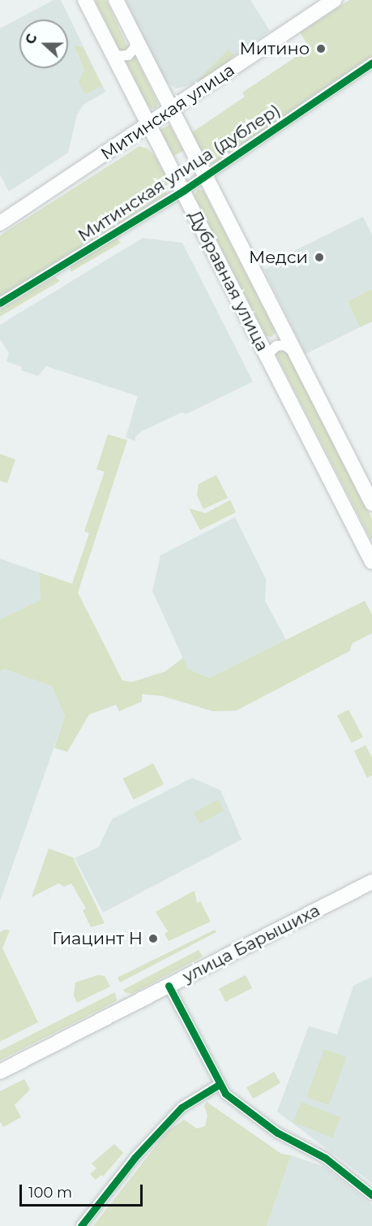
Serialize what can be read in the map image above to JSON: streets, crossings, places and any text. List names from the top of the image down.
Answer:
{
  "streets": {
    "main road": ["Митинская улица", "Дубравная улица", "улица Барышиха"],
    "street": ["Митинская улица (дублер)"]
  },
  "crossings": [
    ["Митинская улица", "Дубравная улица"],
    ["Митинская улица (дублер)", "Дубравная улица"]
  ],
  "places": ["Митино", "Медси", "Гиацинт Н"],
  "scale_bar": "100 m",
  "north": "left"
}
